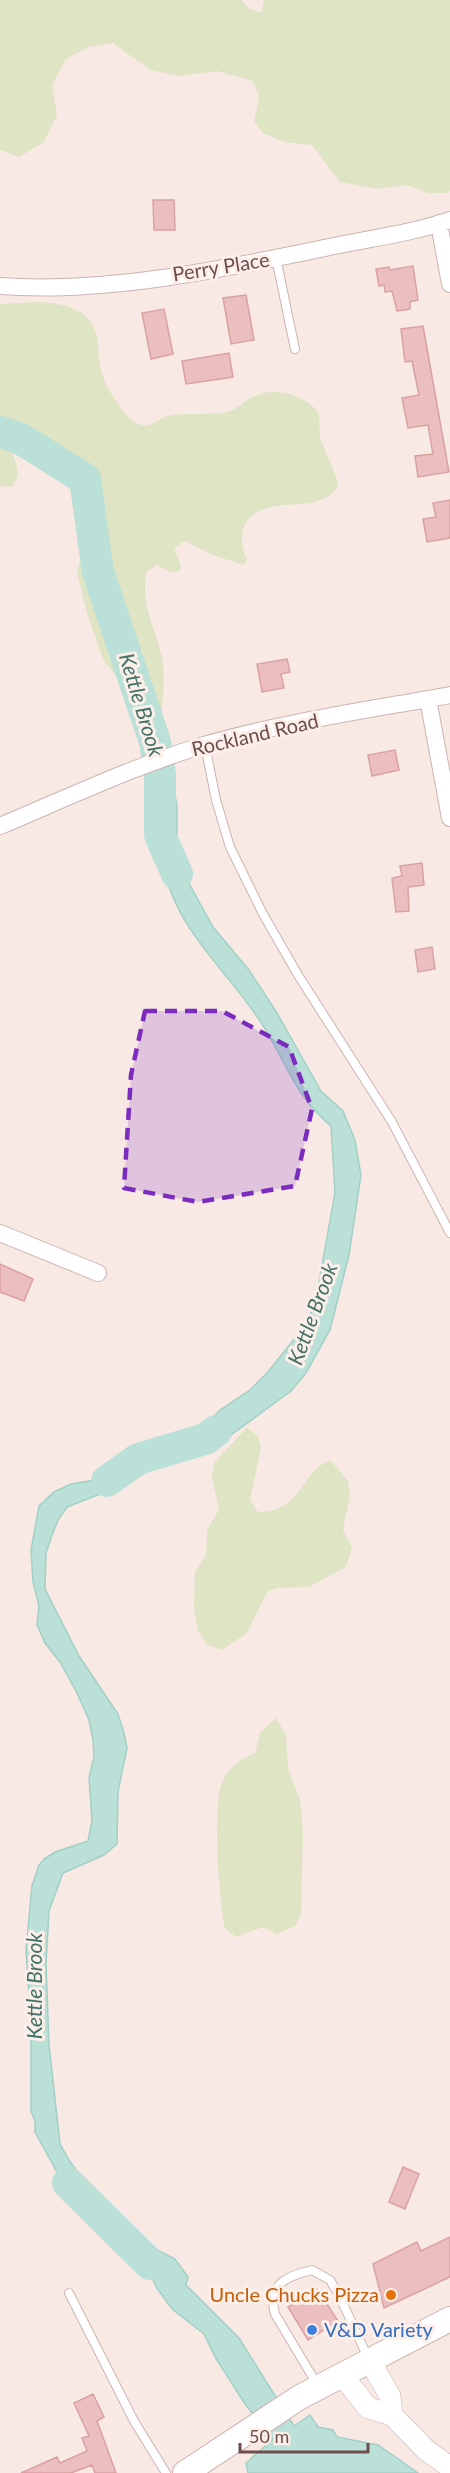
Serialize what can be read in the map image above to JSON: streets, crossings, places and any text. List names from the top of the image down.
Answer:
{
  "streets": {
    "street": ["Perry Place", "Rockland Road"]
  },
  "water": ["Kettle Brook"],
  "places": ["Uncle Chucks Pizza", "V&D Variety"],
  "scale_bar": "50 m"
}
